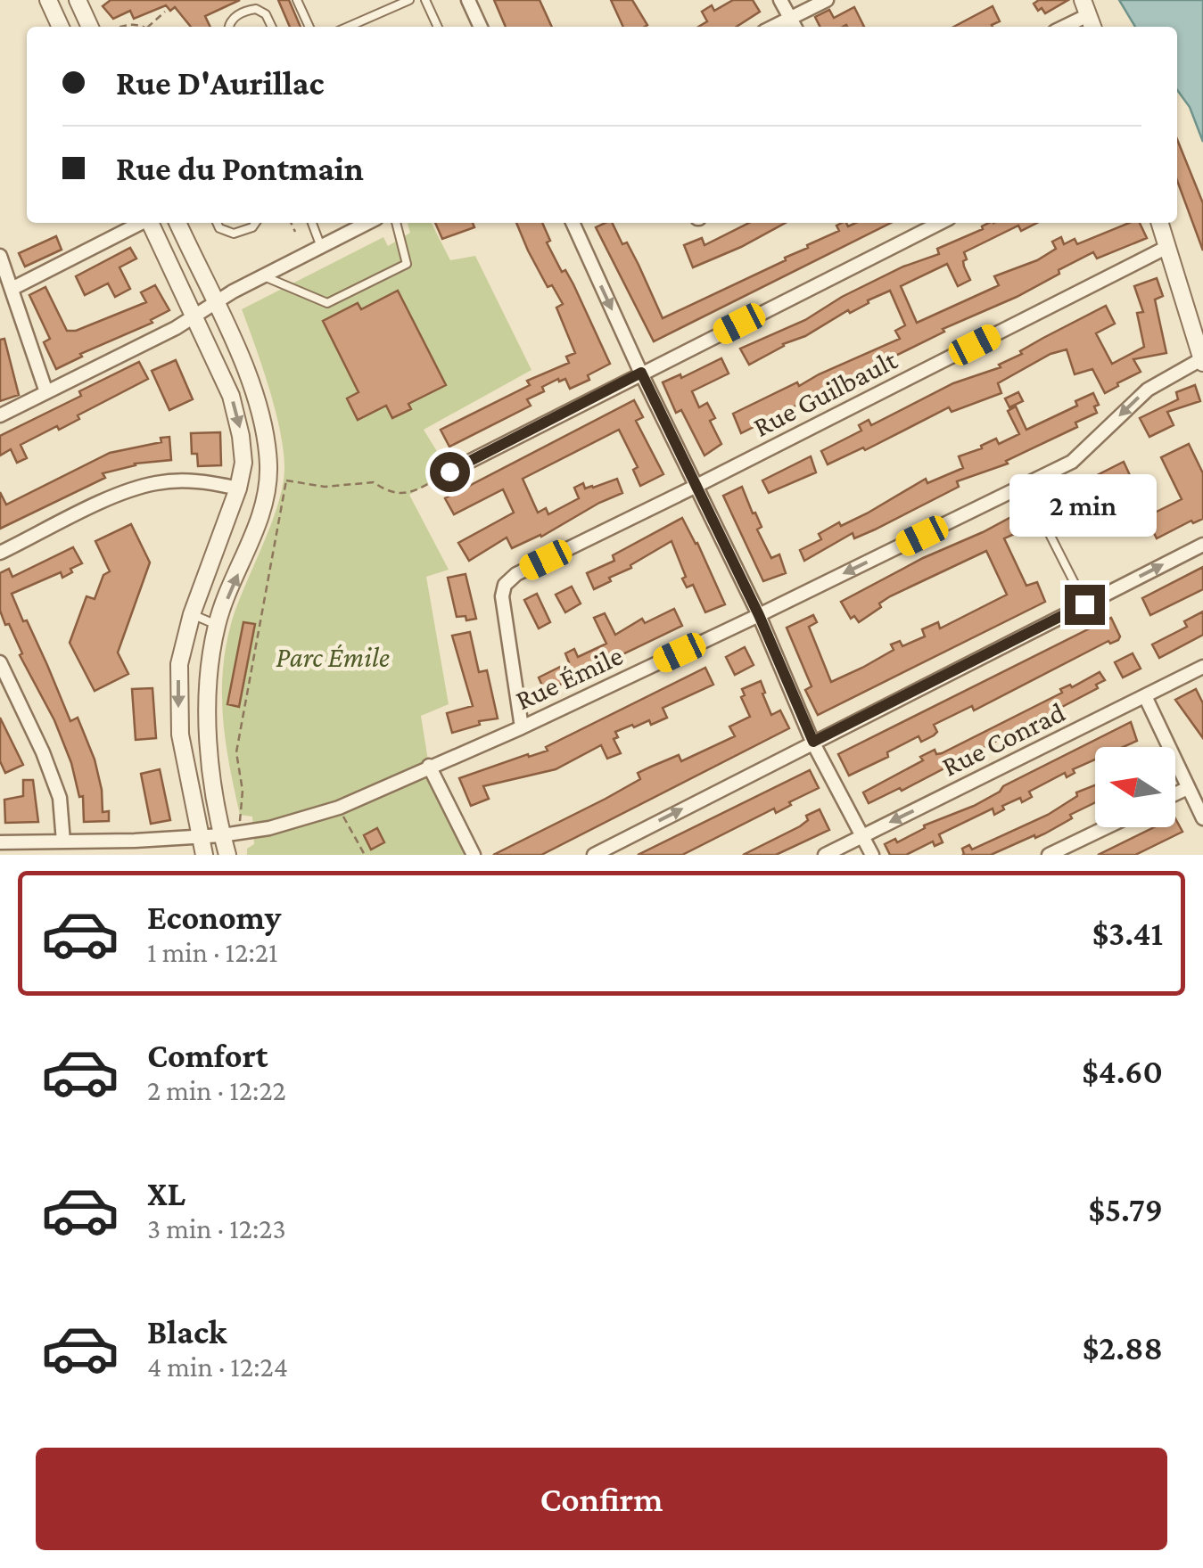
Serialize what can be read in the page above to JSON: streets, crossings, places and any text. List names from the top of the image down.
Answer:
{
  "streets": {
    "street": ["Rue Guilbault", "Rue Émile", "Rue Conrad"]
  },
  "crossings": [
    ["Rue Guilbault", "Rue Émile"]
  ],
  "one_way": ["Rue Émile"],
  "parks": ["Parc Émile"],
  "north": "left",
  "page": {
    "banner": ["Rue D'Aurillac", "Rue du Pontmain"],
    "bubble": "2 min",
    "list": [
      {
        "name": "Economy",
        "note": "1 min · 12:21",
        "value": "$3.41"
      },
      {
        "name": "Comfort",
        "note": "2 min · 12:22",
        "value": "$4.60"
      },
      {
        "name": "XL",
        "note": "3 min · 12:23",
        "value": "$5.79"
      },
      {
        "name": "Black",
        "note": "4 min · 12:24",
        "value": "$2.88"
      }
    ],
    "buttons": "Confirm"
  }
}
